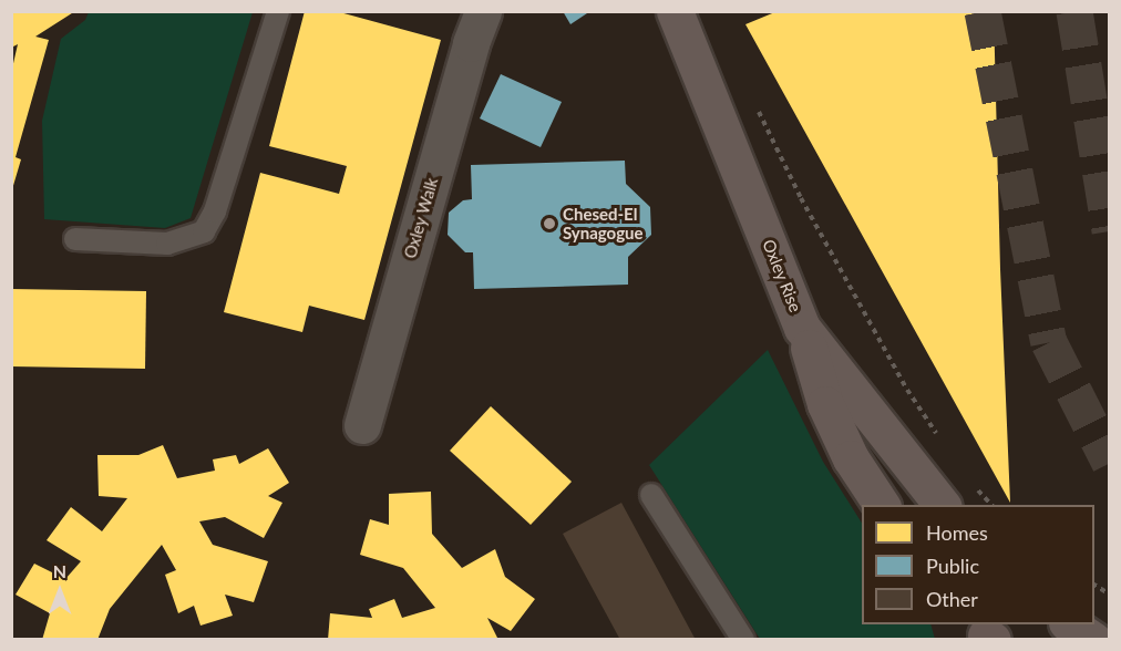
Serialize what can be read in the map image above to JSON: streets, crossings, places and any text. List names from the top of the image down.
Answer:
{
  "streets": {
    "main road": ["Oxley Rise"],
    "street": ["Oxley Walk"]
  },
  "places": ["Chesed-El Synagogue"],
  "legend": ["Homes", "Public", "Other"],
  "north": "top"
}
